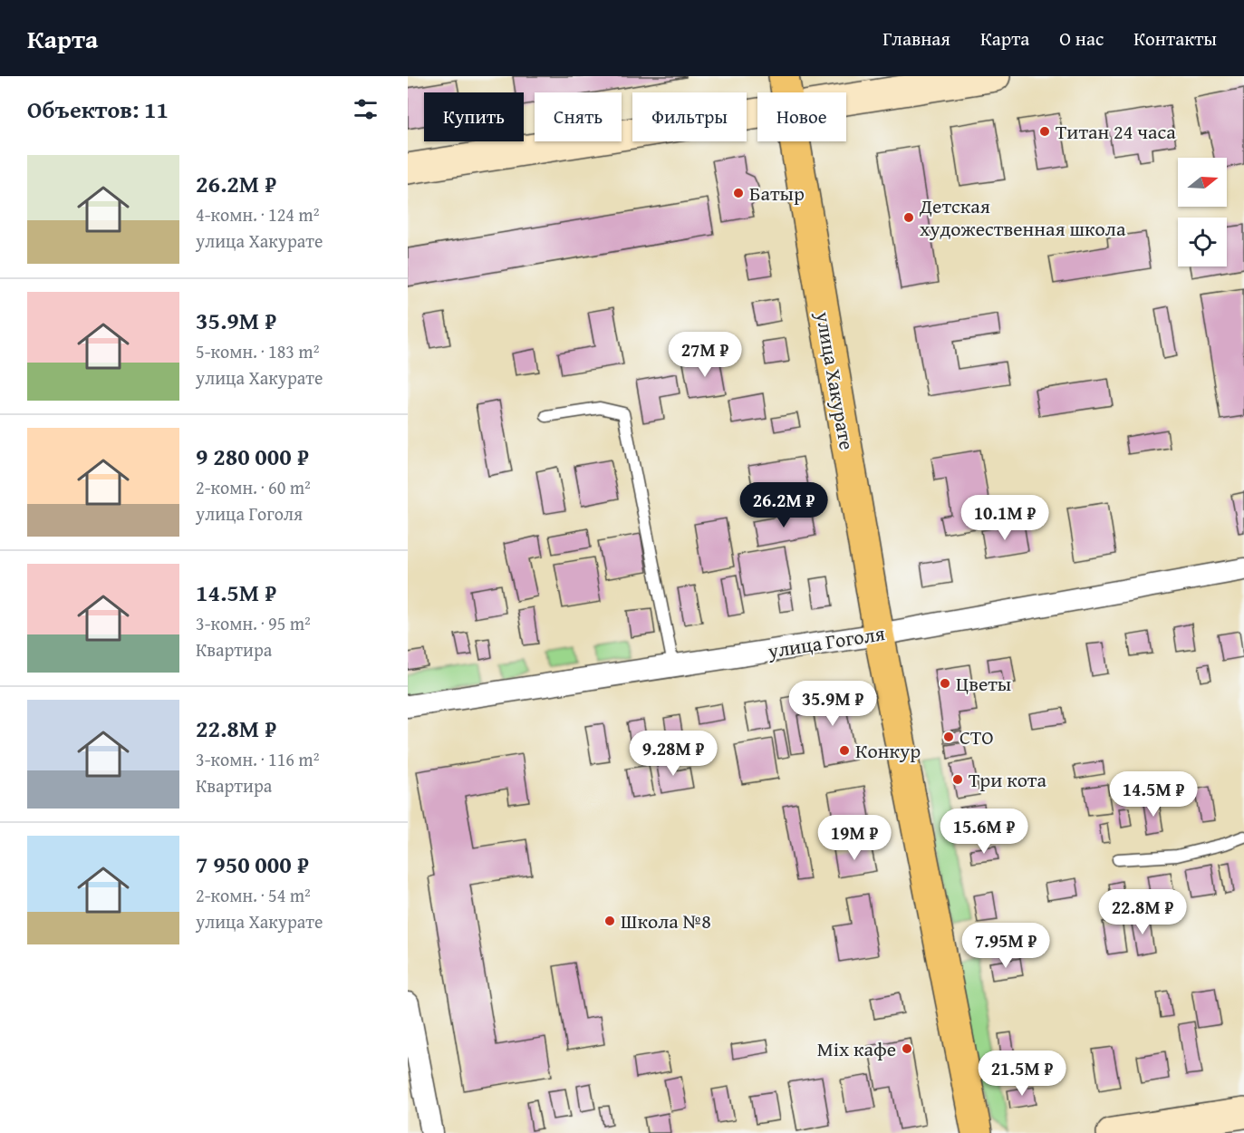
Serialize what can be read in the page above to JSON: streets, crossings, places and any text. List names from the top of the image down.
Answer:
{
  "streets": {
    "main road": ["улица Хакурате"],
    "street": ["улица Гоголя"]
  },
  "crossings": [
    ["улица Хакурате", "улица Гоголя"]
  ],
  "places": [
    "Титан 24 часа",
    "Батыр",
    "Детская художественная школа",
    "Цветы",
    "СТО",
    "Конкур",
    "Три кота",
    "Школа №8",
    "Mix кафе"
  ],
  "north": "right",
  "page": {
    "header": "Карта",
    "nav": [
      "Главная",
      "Карта",
      "О нас",
      "Контакты"
    ],
    "heading": "Объектов: 11",
    "chip": [
      "Купить",
      "Снять",
      "Фильтры",
      "Новое"
    ],
    "list": [
      {
        "name": "26.2M ₽",
        "note": "4-комн. · 124 m² · улица Хакурате"
      },
      {
        "name": "35.9M ₽",
        "note": "5-комн. · 183 m² · улица Хакурате"
      },
      {
        "name": "9 280 000 ₽",
        "note": "2-комн. · 60 m² · улица Гоголя"
      },
      {
        "name": "14.5M ₽",
        "note": "3-комн. · 95 m² · Квартира"
      },
      {
        "name": "22.8M ₽",
        "note": "3-комн. · 116 m² · Квартира"
      },
      {
        "name": "7 950 000 ₽",
        "note": "2-комн. · 54 m² · улица Хакурате"
      }
    ],
    "price": [
      "27M ₽",
      "26.2M ₽",
      "10.1M ₽",
      "35.9M ₽",
      "9.28M ₽",
      "14.5M ₽",
      "15.6M ₽",
      "19M ₽",
      "22.8M ₽",
      "7.95M ₽",
      "21.5M ₽"
    ]
  }
}
